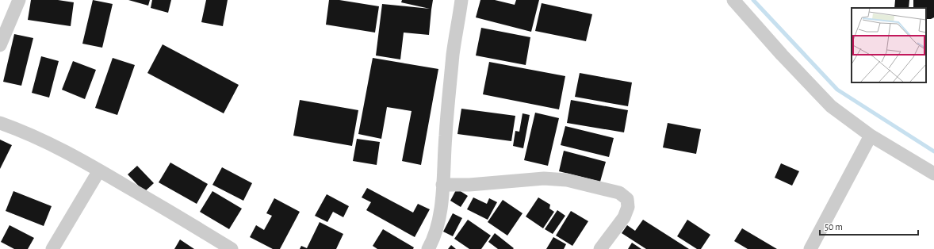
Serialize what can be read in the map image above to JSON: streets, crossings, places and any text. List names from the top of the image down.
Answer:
{
  "scale_bar": "50 m"
}
